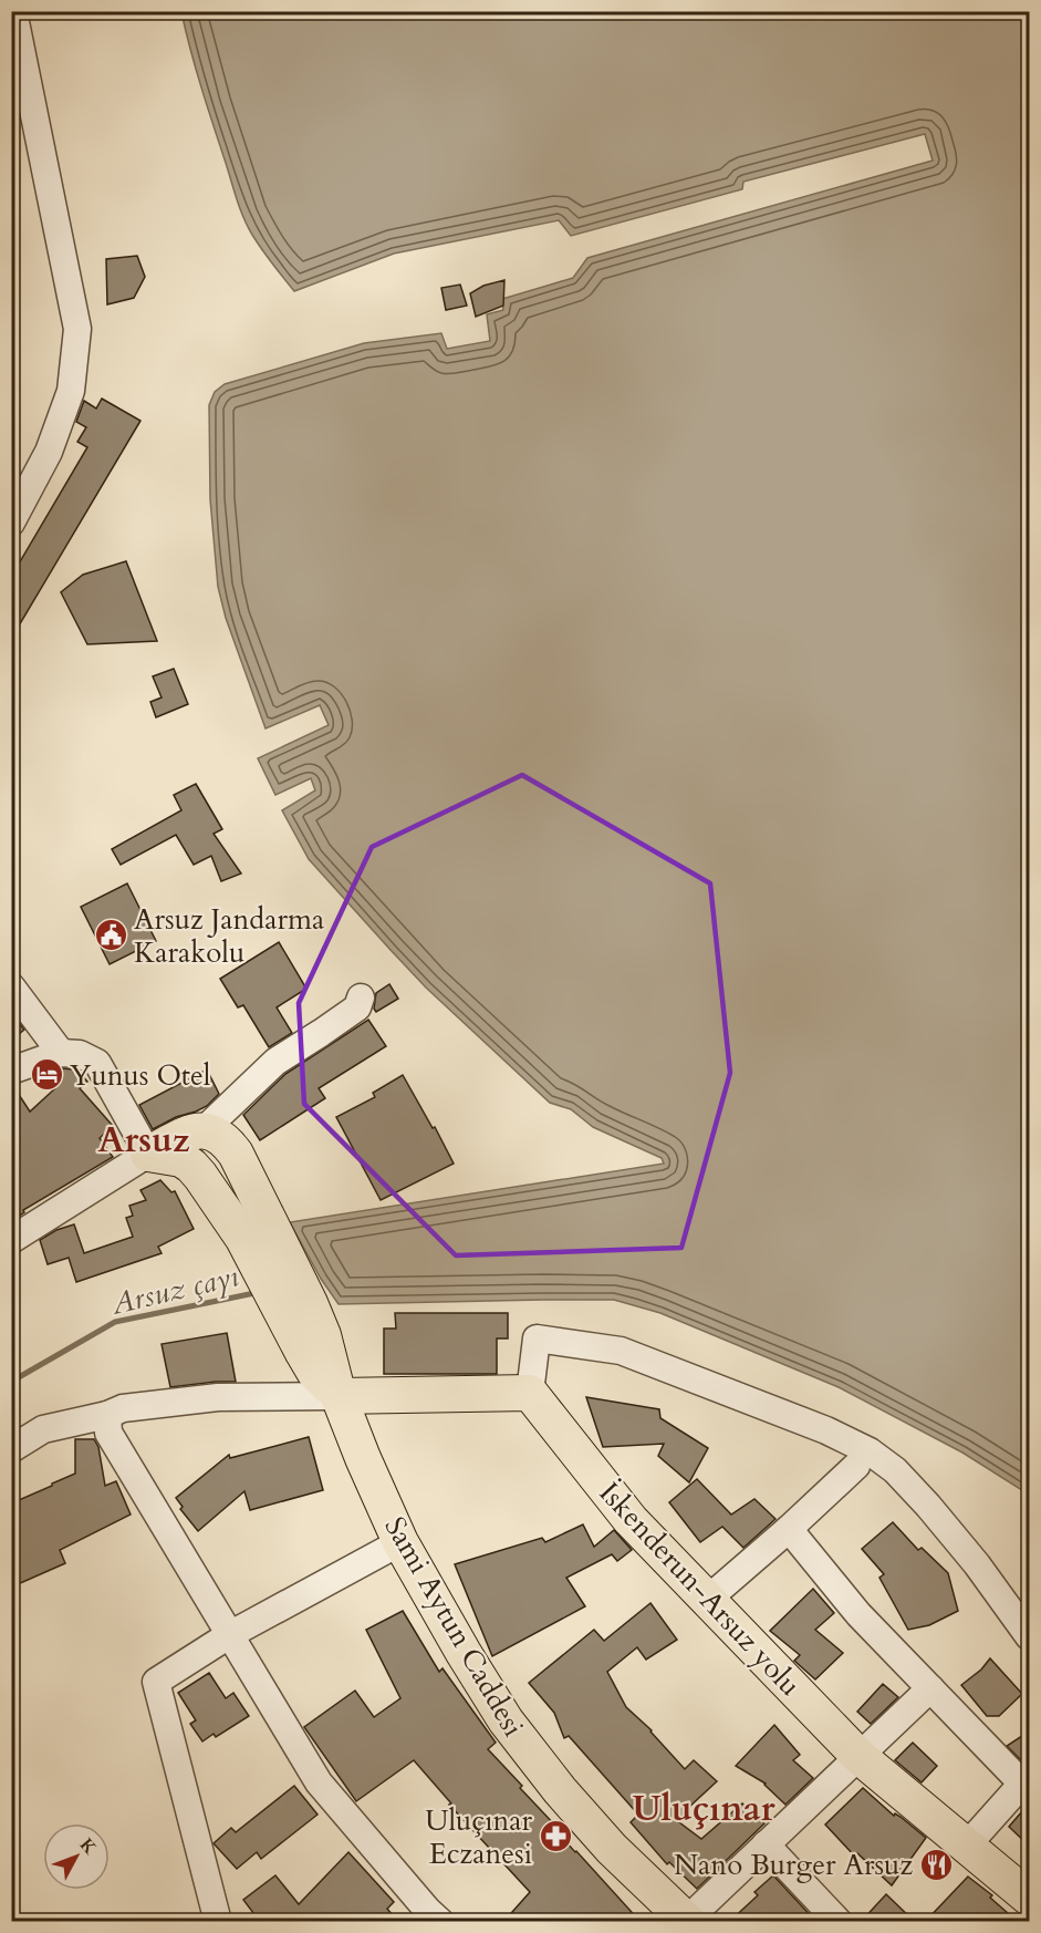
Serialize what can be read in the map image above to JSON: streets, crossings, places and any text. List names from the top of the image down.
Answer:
{
  "streets": {
    "main road": ["İskenderun-Arsuz yolu", "Sami Aytun Caddesi"]
  },
  "districts": ["Arsuz", "Uluçınar"],
  "water": ["Arsuz çayı"],
  "places": {
    "public building": ["Arsuz Jandarma Karakolu"],
    "hotel": ["Yunus Otel"],
    "pharmacy": ["Uluçınar Eczanesi"],
    "restaurant": ["Nano Burger Arsuz"]
  },
  "north": "top right"
}
